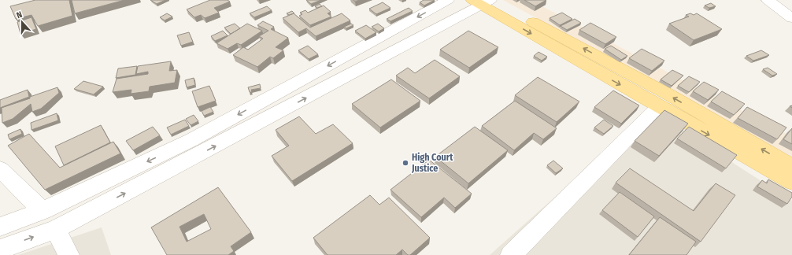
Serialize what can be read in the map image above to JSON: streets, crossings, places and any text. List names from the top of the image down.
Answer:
{
  "places": ["High Court Justice"],
  "north": "top"
}
